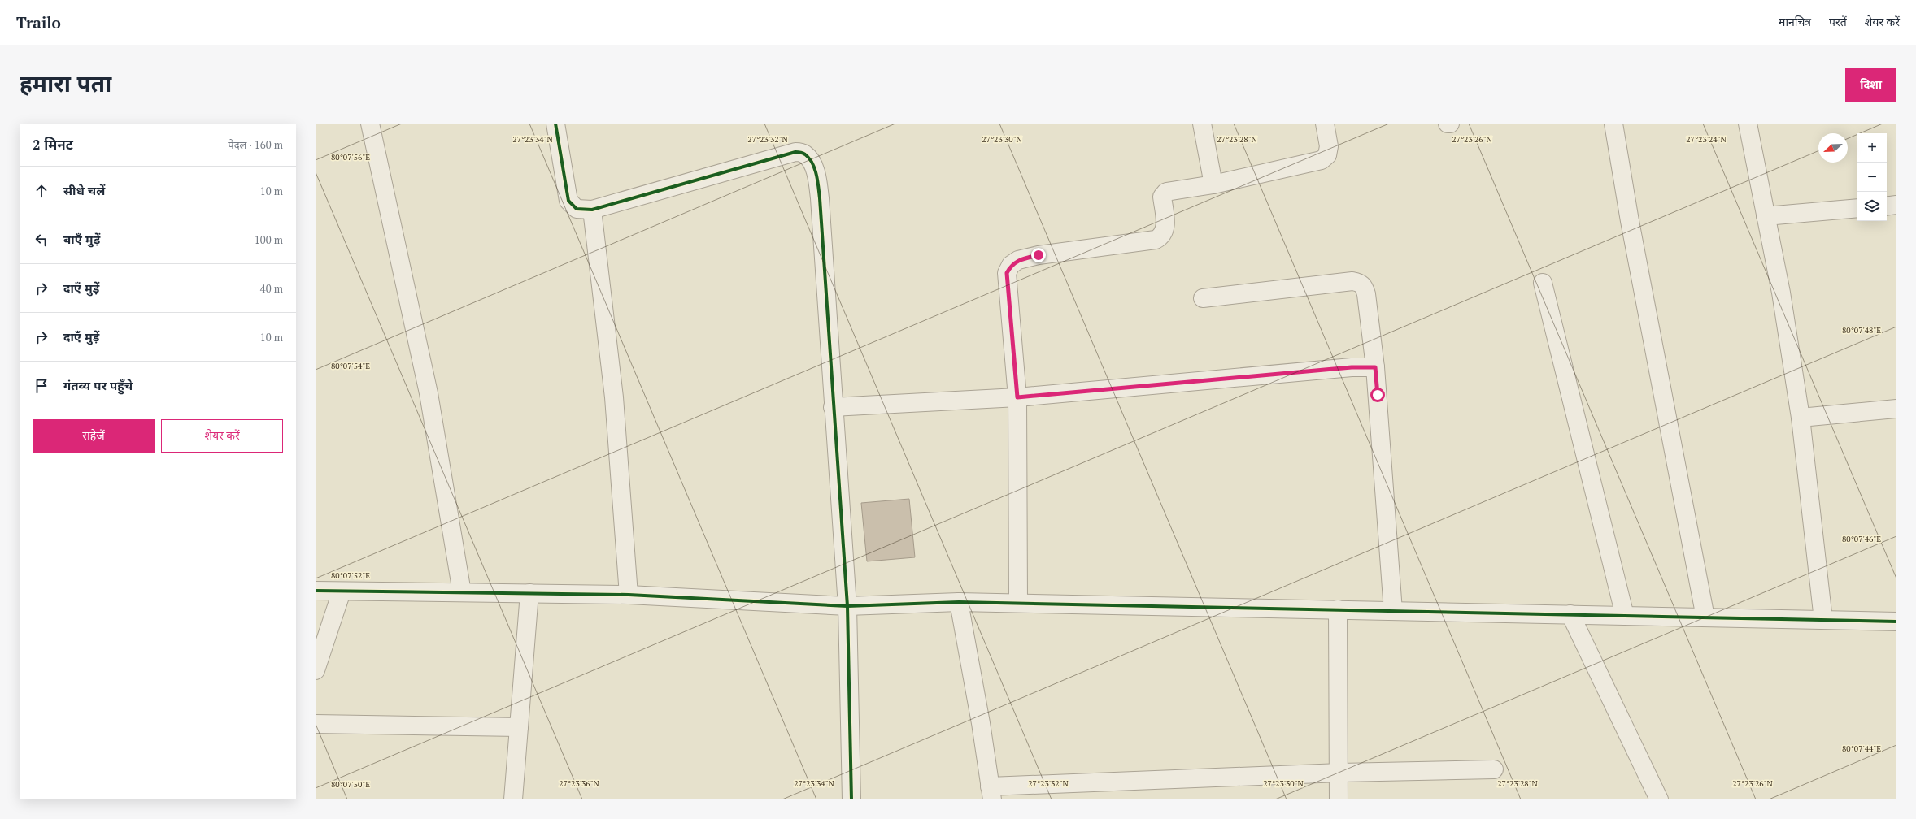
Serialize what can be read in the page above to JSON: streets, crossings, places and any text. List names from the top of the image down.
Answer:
{
  "north": "bottom left",
  "page": {
    "header": "Trailo",
    "nav": ["मानचित्र", "परतें", "शेयर करें"],
    "title": "हमारा पता",
    "buttons": [
      "दिशा",
      ["सहेजें", "शेयर करें"]
    ],
    "heading": ["2 मिनट", "पैदल · 160 m"],
    "map_buttons": ["+", "−"],
    "list": [
      ["सीधे चलें", "10 m"],
      ["बाएँ मुड़ें", "100 m"],
      ["दाएँ मुड़ें", "40 m"],
      ["दाएँ मुड़ें", "10 m"],
      "गंतव्य पर पहुँचे"
    ]
  },
  "coordinates": [
    "27°23'34\"N",
    "27°23'32\"N",
    "27°23'30\"N",
    "27°23'28\"N",
    "27°23'26\"N",
    "27°23'24\"N",
    "80°07'56\"E",
    "80°07'48\"E",
    "80°07'54\"E",
    "80°07'46\"E",
    "80°07'52\"E",
    "80°07'44\"E",
    "27°23'36\"N",
    "80°07'50\"E"
  ]
}
